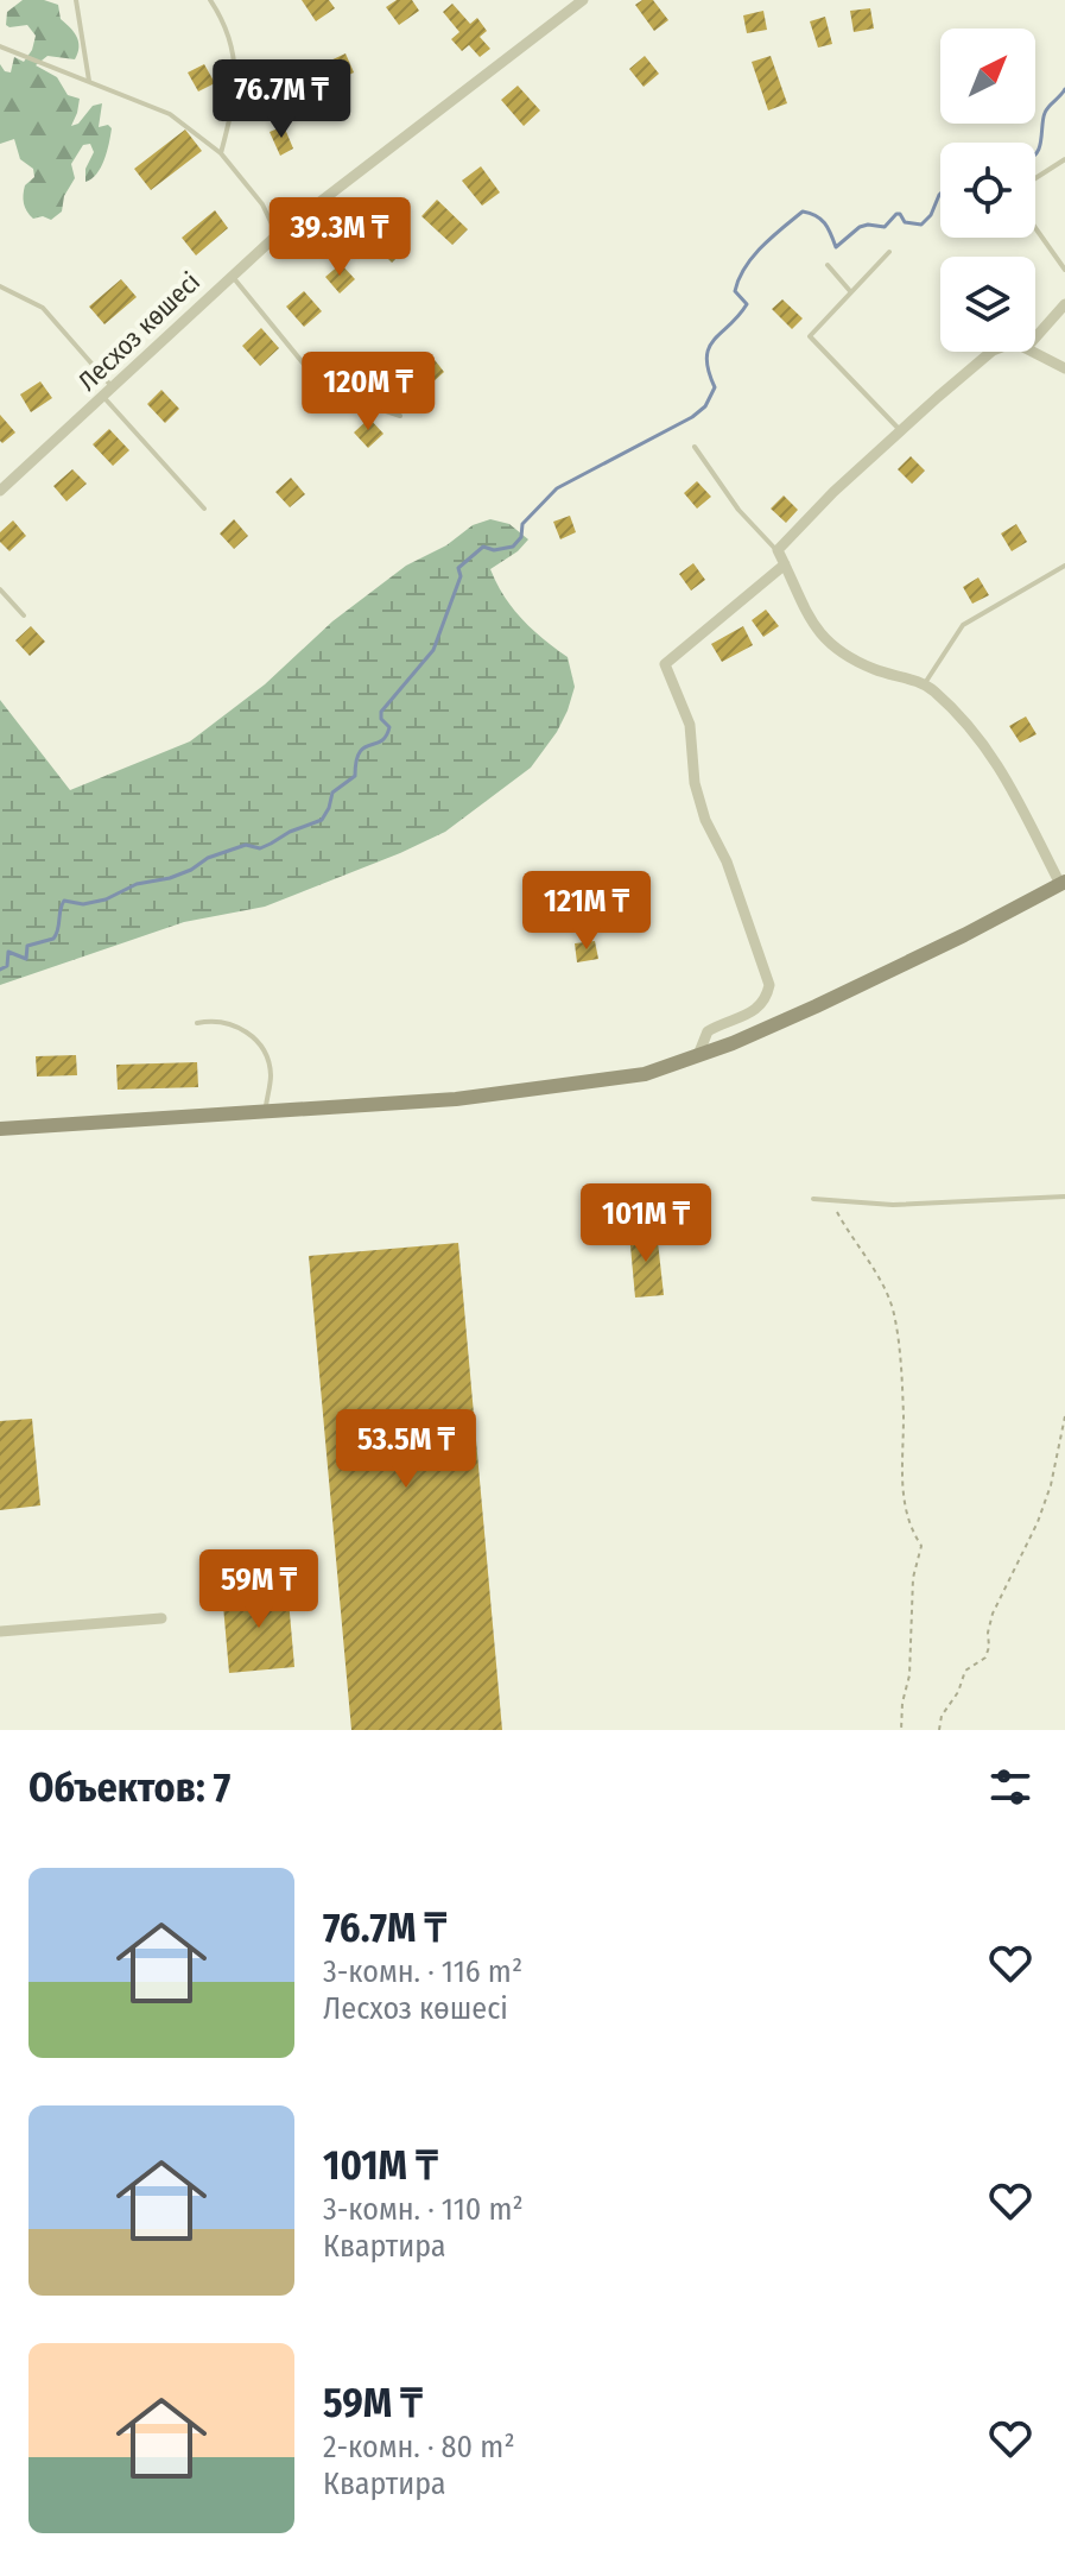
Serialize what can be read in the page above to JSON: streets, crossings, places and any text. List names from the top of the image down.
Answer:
{
  "streets": {
    "street": ["Лесхоз көшесі"]
  },
  "north": "top right",
  "page": {
    "price": [
      "76.7M ₸",
      "39.3M ₸",
      "120M ₸",
      "121M ₸",
      "101M ₸",
      "53.5M ₸",
      "59M ₸"
    ],
    "heading": "Объектов: 7",
    "list": [
      {
        "name": "76.7M ₸",
        "note": "3-комн. · 116 m² · Лесхоз көшесі"
      },
      {
        "name": "101M ₸",
        "note": "3-комн. · 110 m² · Квартира"
      },
      {
        "name": "59M ₸",
        "note": "2-комн. · 80 m² · Квартира"
      }
    ]
  }
}
